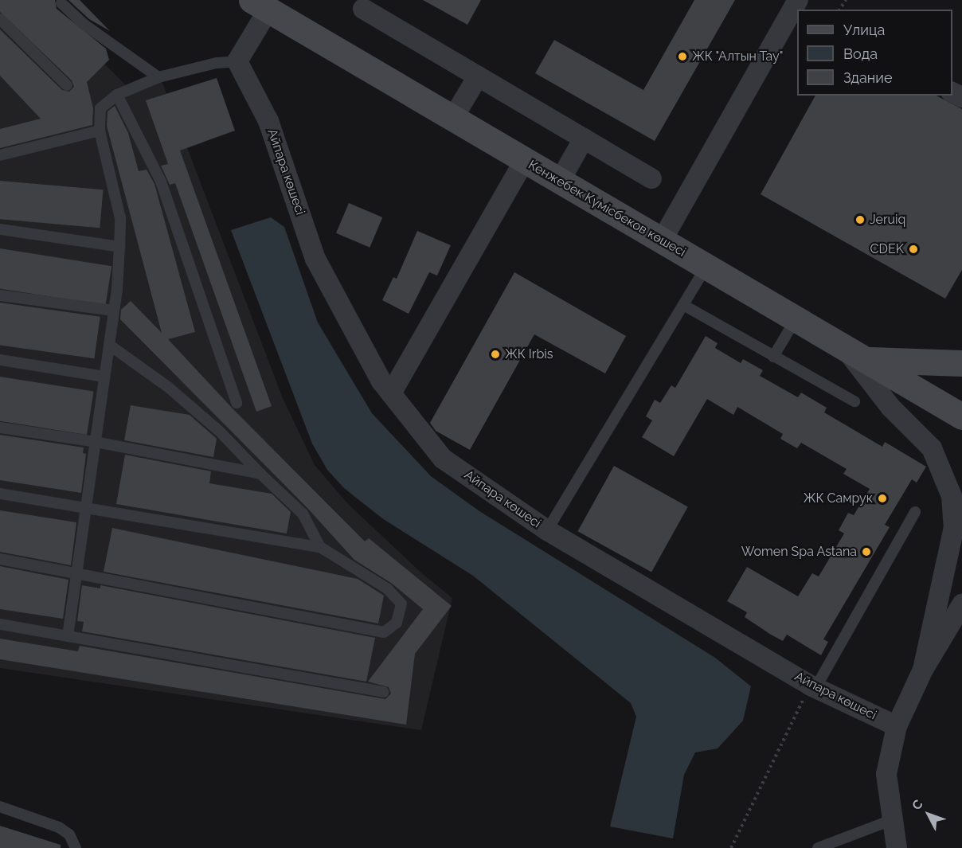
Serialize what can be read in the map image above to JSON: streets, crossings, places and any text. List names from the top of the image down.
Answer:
{
  "streets": {
    "street": ["Айпара көшесі", "Кенжебек Күмісбеков көшесі"]
  },
  "places": [
    "ЖК \"Алтын Тау\"",
    "Jeruiq",
    "CDEK",
    "ЖК Irbis",
    "ЖК Самрук",
    "Women Spa Astana"
  ],
  "legend": ["Улица", "Вода", "Здание"],
  "north": "top left"
}
